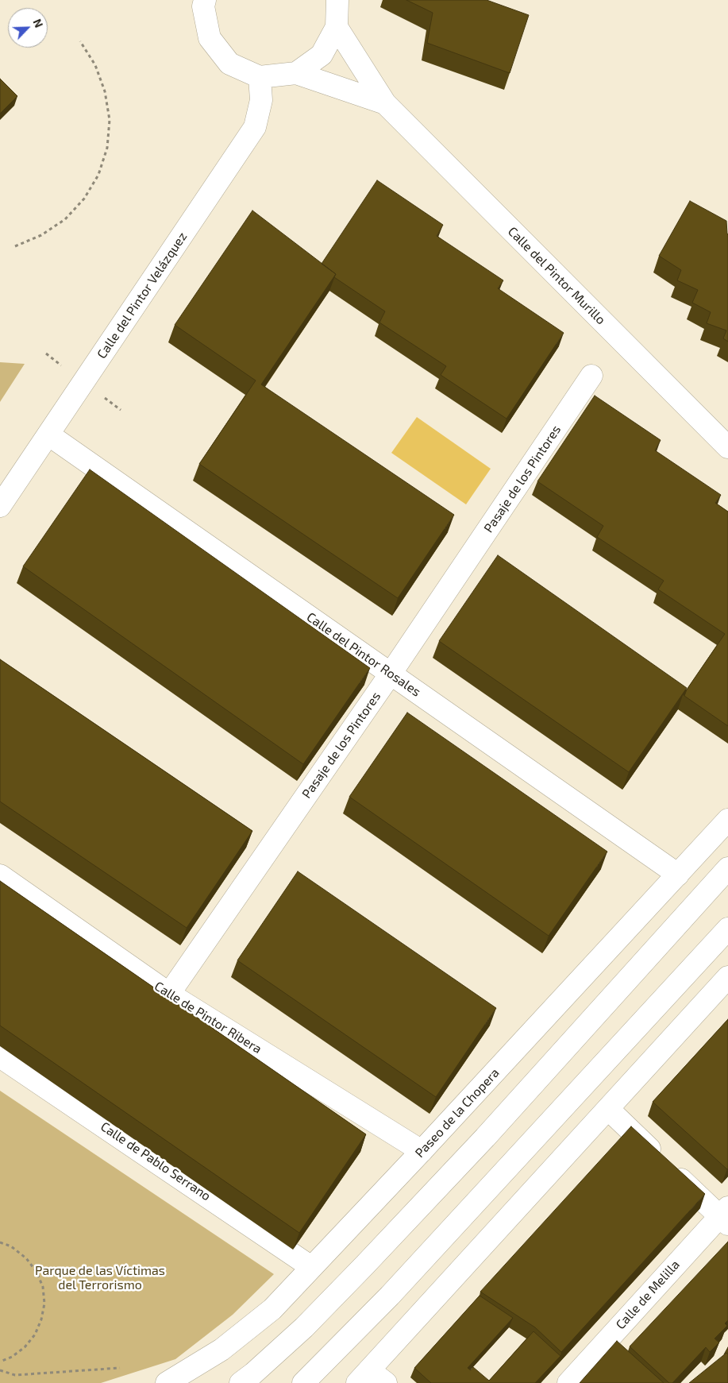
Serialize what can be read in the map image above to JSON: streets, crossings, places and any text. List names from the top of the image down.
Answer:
{
  "streets": {
    "main road": [
      "Calle del Pintor Murillo",
      "Calle del Pintor Velázquez",
      "Pasaje de los Pintores",
      "Calle del Pintor Rosales",
      "Calle de Pintor Ribera",
      "Paseo de la Chopera",
      "Calle de Pablo Serrano",
      "Calle de Melilla"
    ]
  },
  "crossings": [
    ["Calle del Pintor Velázquez", "Calle del Pintor Rosales"],
    ["Pasaje de los Pintores", "Calle del Pintor Rosales"],
    ["Pasaje de los Pintores", "Calle de Pintor Ribera"],
    ["Calle del Pintor Rosales", "Paseo de la Chopera"],
    ["Calle de Pintor Ribera", "Paseo de la Chopera"],
    ["Paseo de la Chopera", "Calle de Pablo Serrano"]
  ],
  "parks": ["Parque de las Víctimas del Terrorismo"],
  "north": "top right"
}
